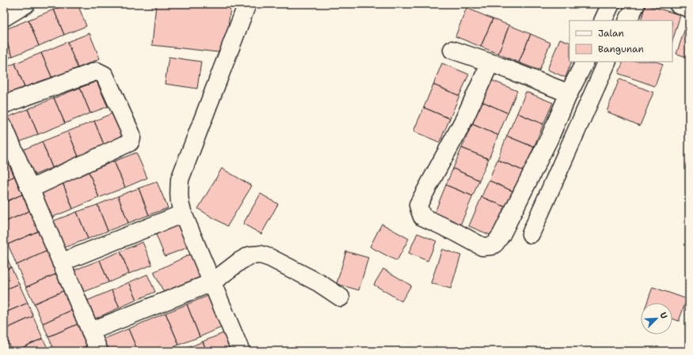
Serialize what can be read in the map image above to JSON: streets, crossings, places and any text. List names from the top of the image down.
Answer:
{
  "legend": ["Jalan", "Bangunan"],
  "north": "top right"
}
